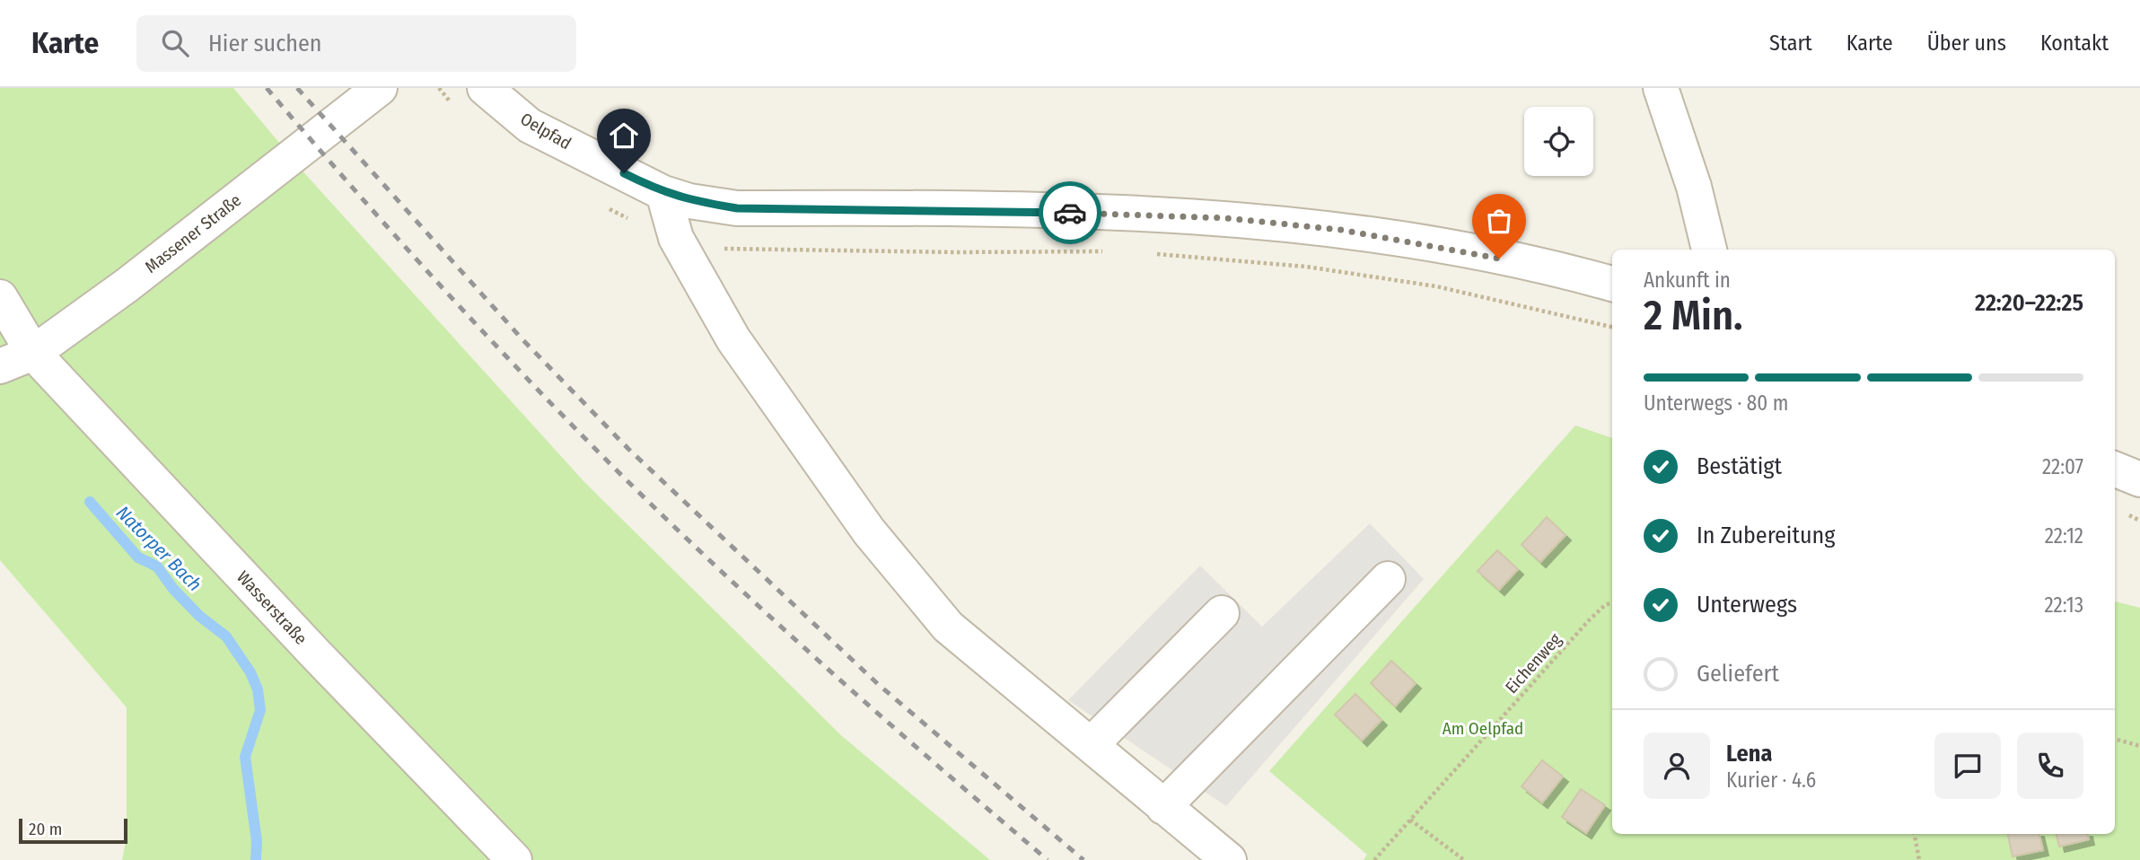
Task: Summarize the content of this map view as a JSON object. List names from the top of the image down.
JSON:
{
  "streets": {
    "street": ["Oelpfad", "Massener Straße", "Wasserstraße"],
    "path": ["Eichenweg"]
  },
  "crossings": [
    ["Massener Straße", "Wasserstraße"]
  ],
  "water": ["Natorper Bach"],
  "parks": ["Am Oelpfad"],
  "scale_bar": "20 m",
  "page": {
    "header": "Karte",
    "search": "Hier suchen",
    "nav": [
      "Start",
      "Karte",
      "Über uns",
      "Kontakt"
    ],
    "heading": ["2 Min.", "Ankunft in", "22:20–22:25"],
    "panel": ["Lena", "Kurier · 4.6"],
    "bar": "Unterwegs · 80 m",
    "list": [
      ["Bestätigt", "22:07"],
      ["In Zubereitung", "22:12"],
      ["Unterwegs", "22:13"],
      "Geliefert"
    ],
    "scale": "20 m"
  }
}
